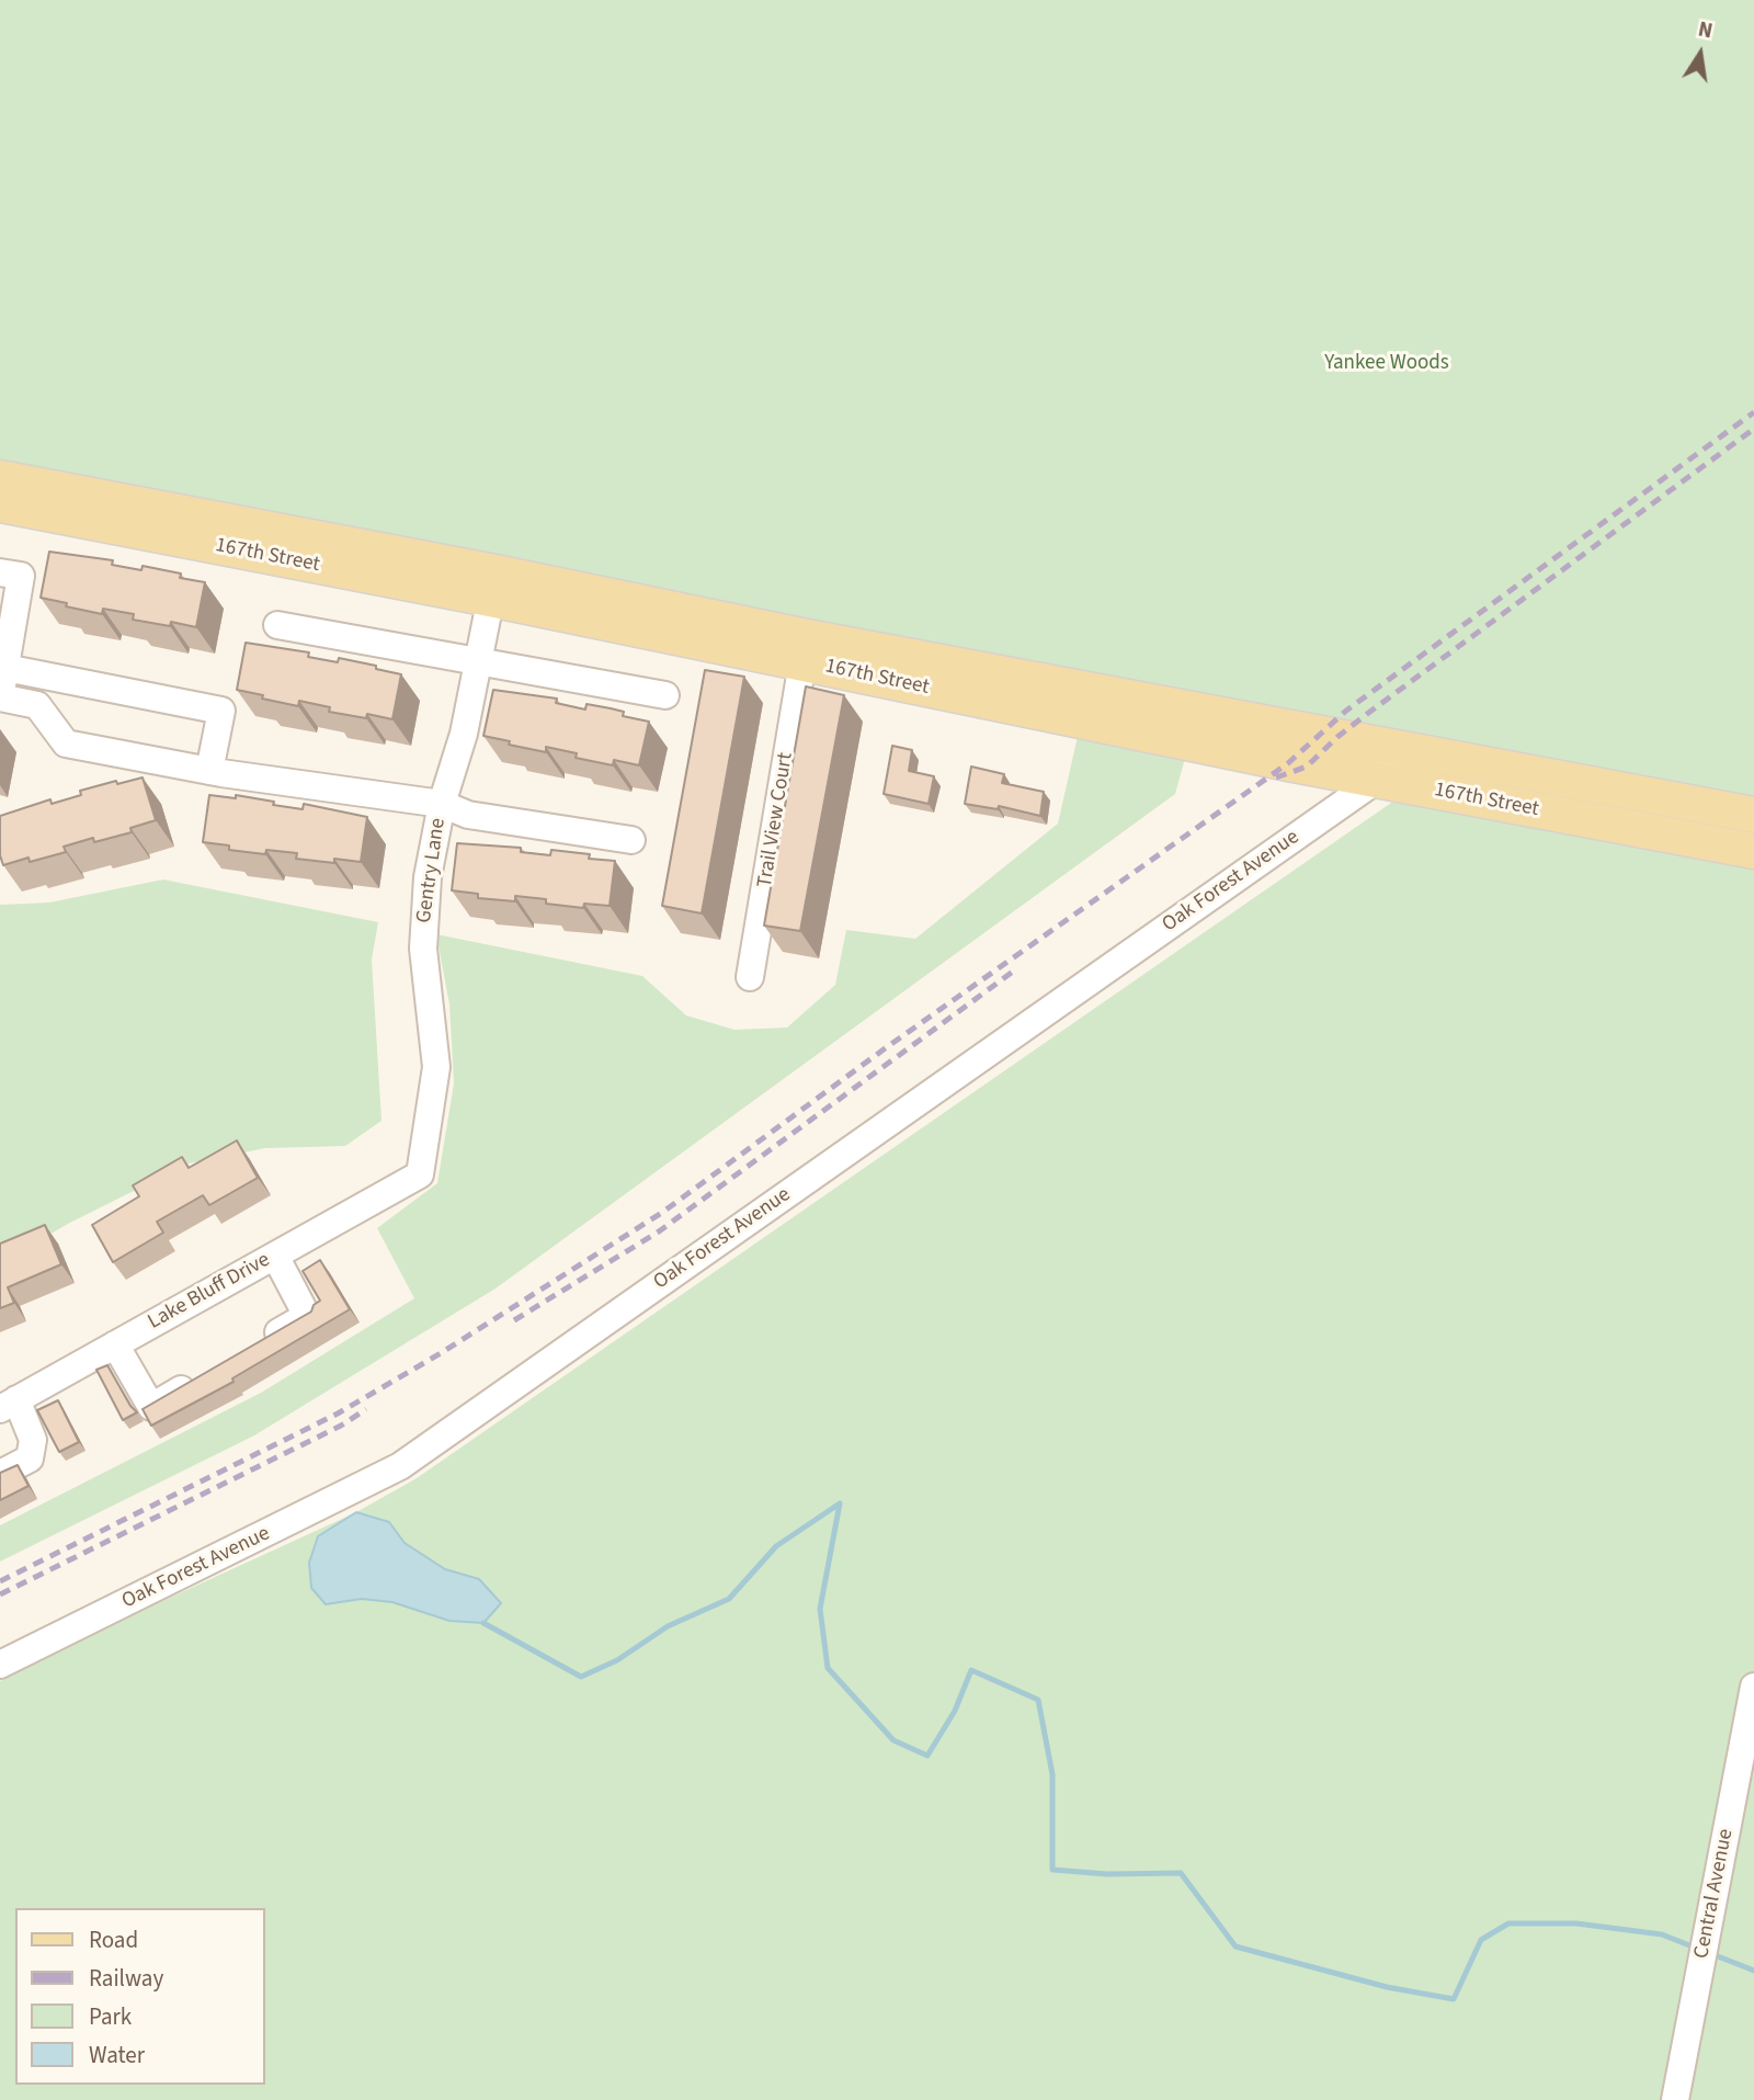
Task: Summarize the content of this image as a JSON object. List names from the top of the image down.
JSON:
{
  "streets": {
    "main road": ["167th Street"],
    "street": [
      "Trail View Court",
      "Gentry Lane",
      "Oak Forest Avenue",
      "Lake Bluff Drive",
      "Central Avenue"
    ]
  },
  "crossings": [
    ["167th Street", "Trail View Court"],
    ["167th Street", "Gentry Lane"],
    ["167th Street", "Oak Forest Avenue"],
    ["Gentry Lane", "Lake Bluff Drive"]
  ],
  "parks": ["Yankee Woods"],
  "legend": [
    "Road",
    "Railway",
    "Park",
    "Water"
  ],
  "north": "top"
}
